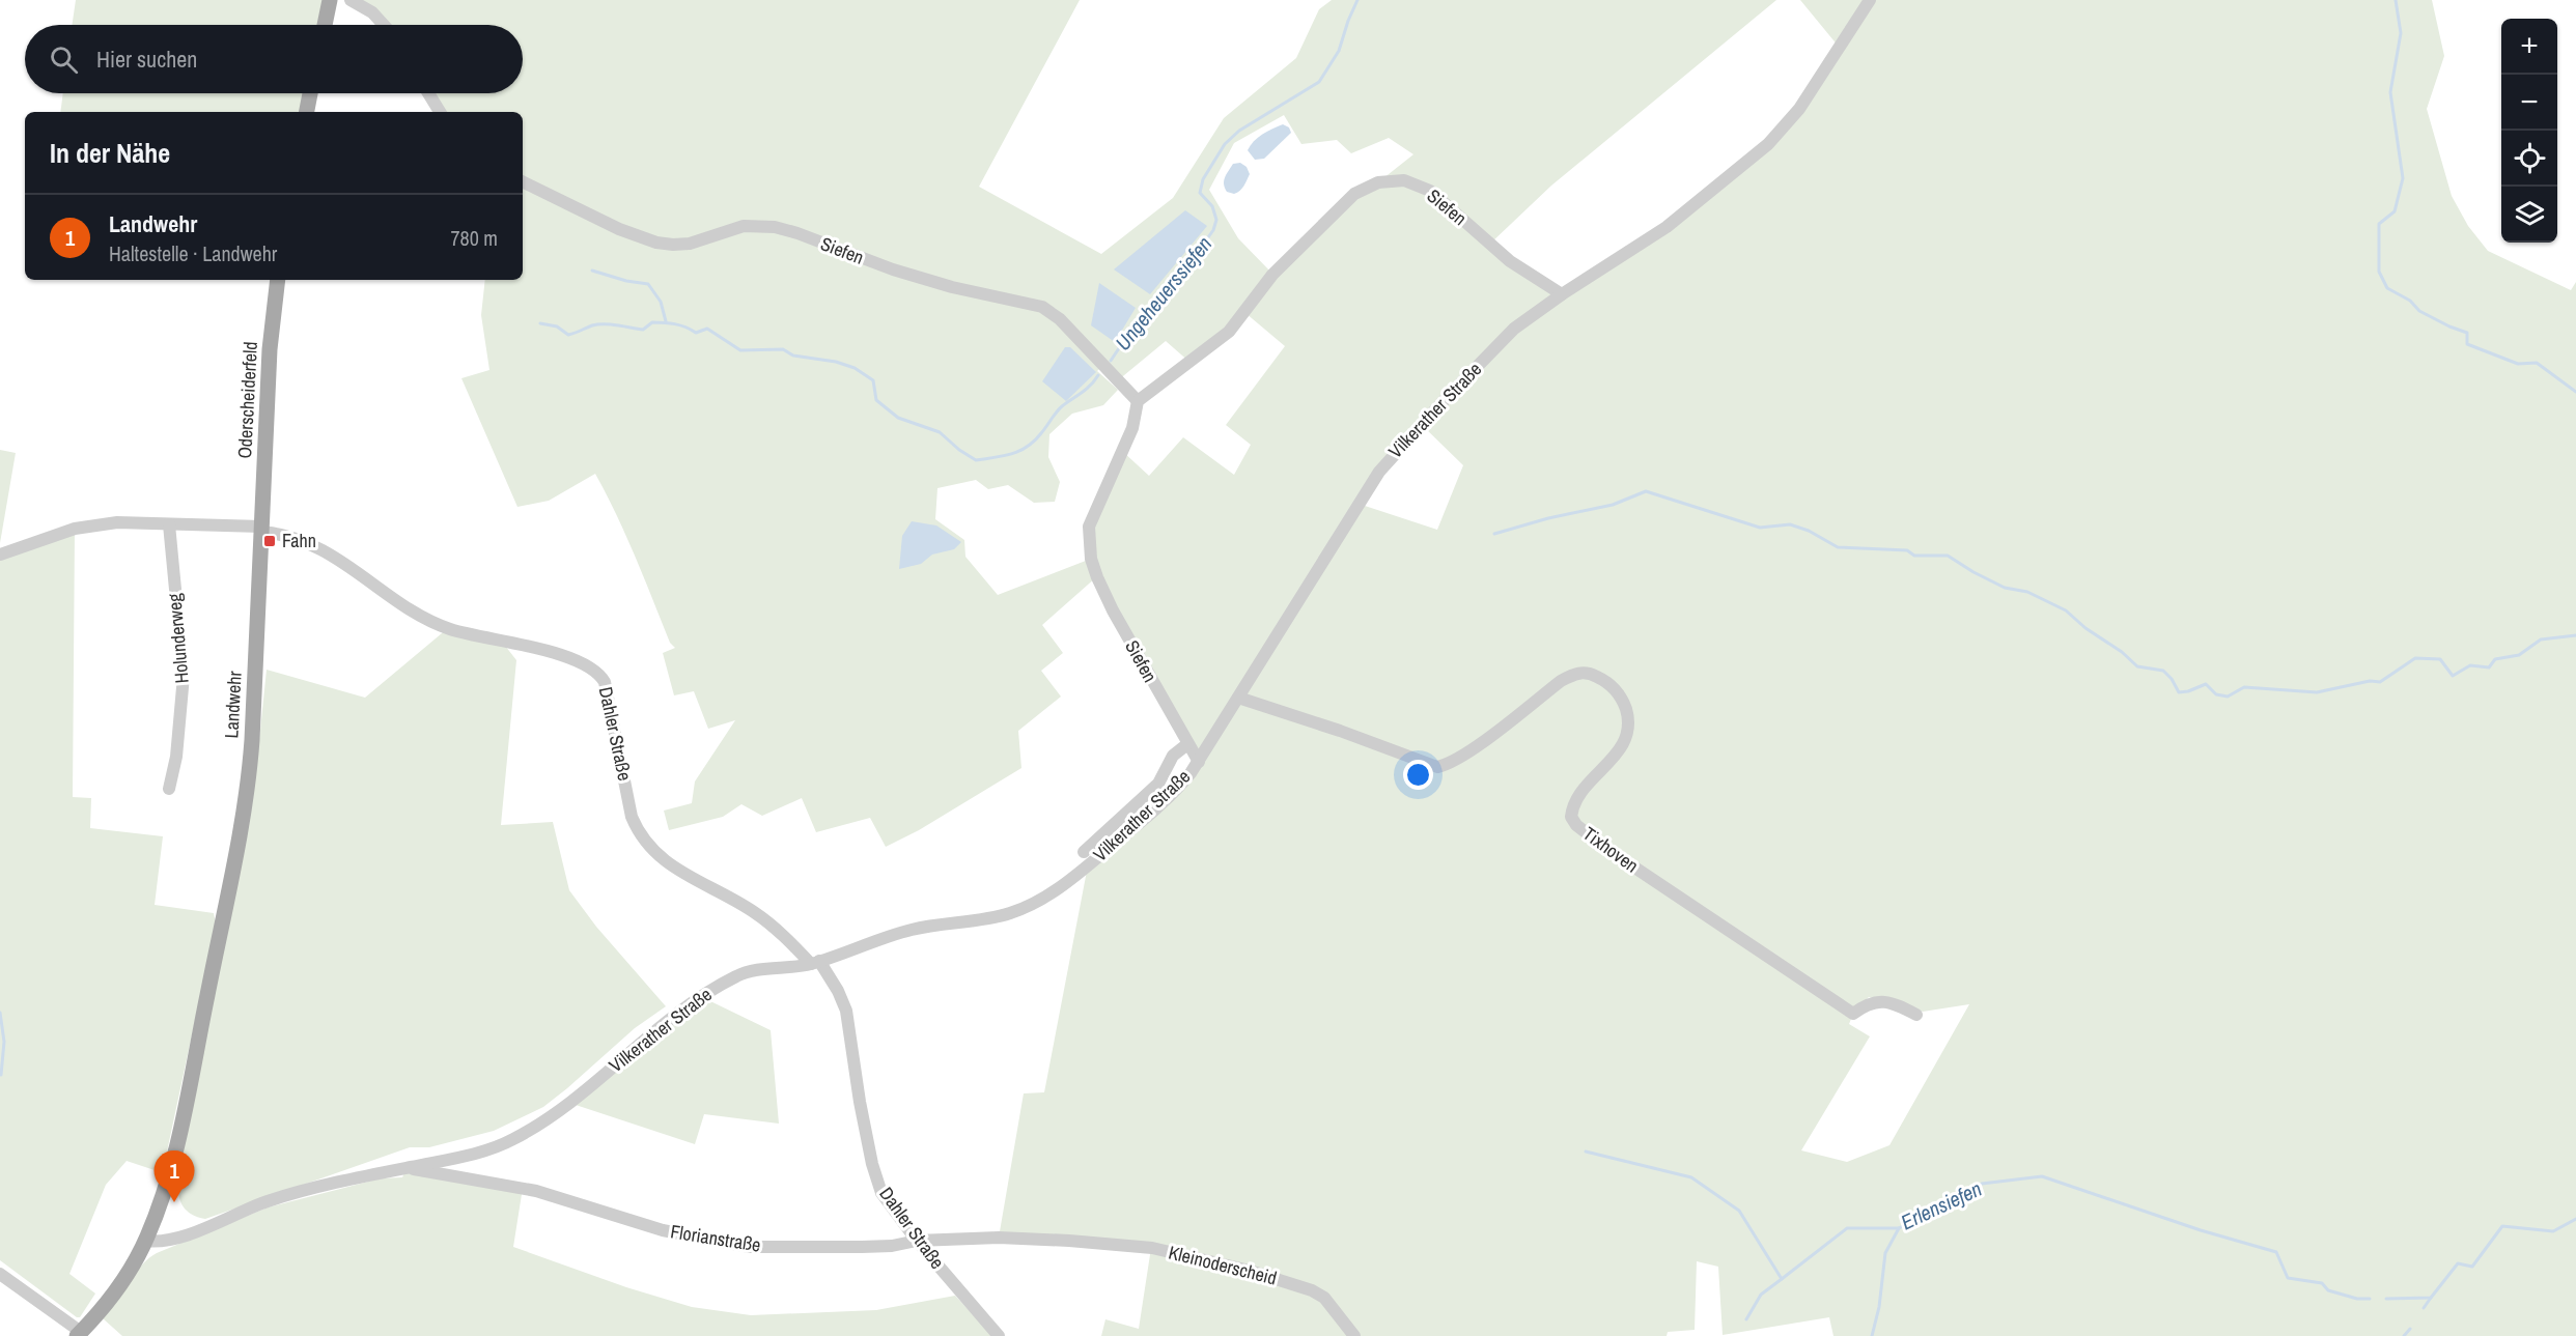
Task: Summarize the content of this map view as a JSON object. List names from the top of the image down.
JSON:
{
  "streets": {
    "main road": ["Oderscheiderfeld", "Landwehr"],
    "street": [
      "Siefen",
      "Vilkerather Straße",
      "Holunderweg",
      "Dahler Straße",
      "Tixhoven",
      "Florianstraße",
      "Kleinoderscheid"
    ]
  },
  "crossings": [
    ["Siefen", "Vilkerather Straße"],
    ["Oderscheiderfeld", "Landwehr"],
    ["Oderscheiderfeld", "Dahler Straße"],
    ["Vilkerather Straße", "Landwehr"],
    ["Vilkerather Straße", "Dahler Straße"],
    ["Vilkerather Straße", "Tixhoven"],
    ["Vilkerather Straße", "Florianstraße"],
    ["Landwehr", "Dahler Straße"],
    ["Dahler Straße", "Florianstraße"],
    ["Florianstraße", "Kleinoderscheid"]
  ],
  "water": ["Ungeheuerssiefen", "Erlensiefen"],
  "places": {
    "transit": ["Fahn"]
  },
  "page": {
    "map_buttons": ["+", "−"],
    "search": "Hier suchen",
    "heading": "In der Nähe",
    "list": [
      {
        "mark": "1",
        "name": "Landwehr",
        "note": "Haltestelle · Landwehr",
        "value": "780 m"
      }
    ],
    "pins": "1"
  }
}
